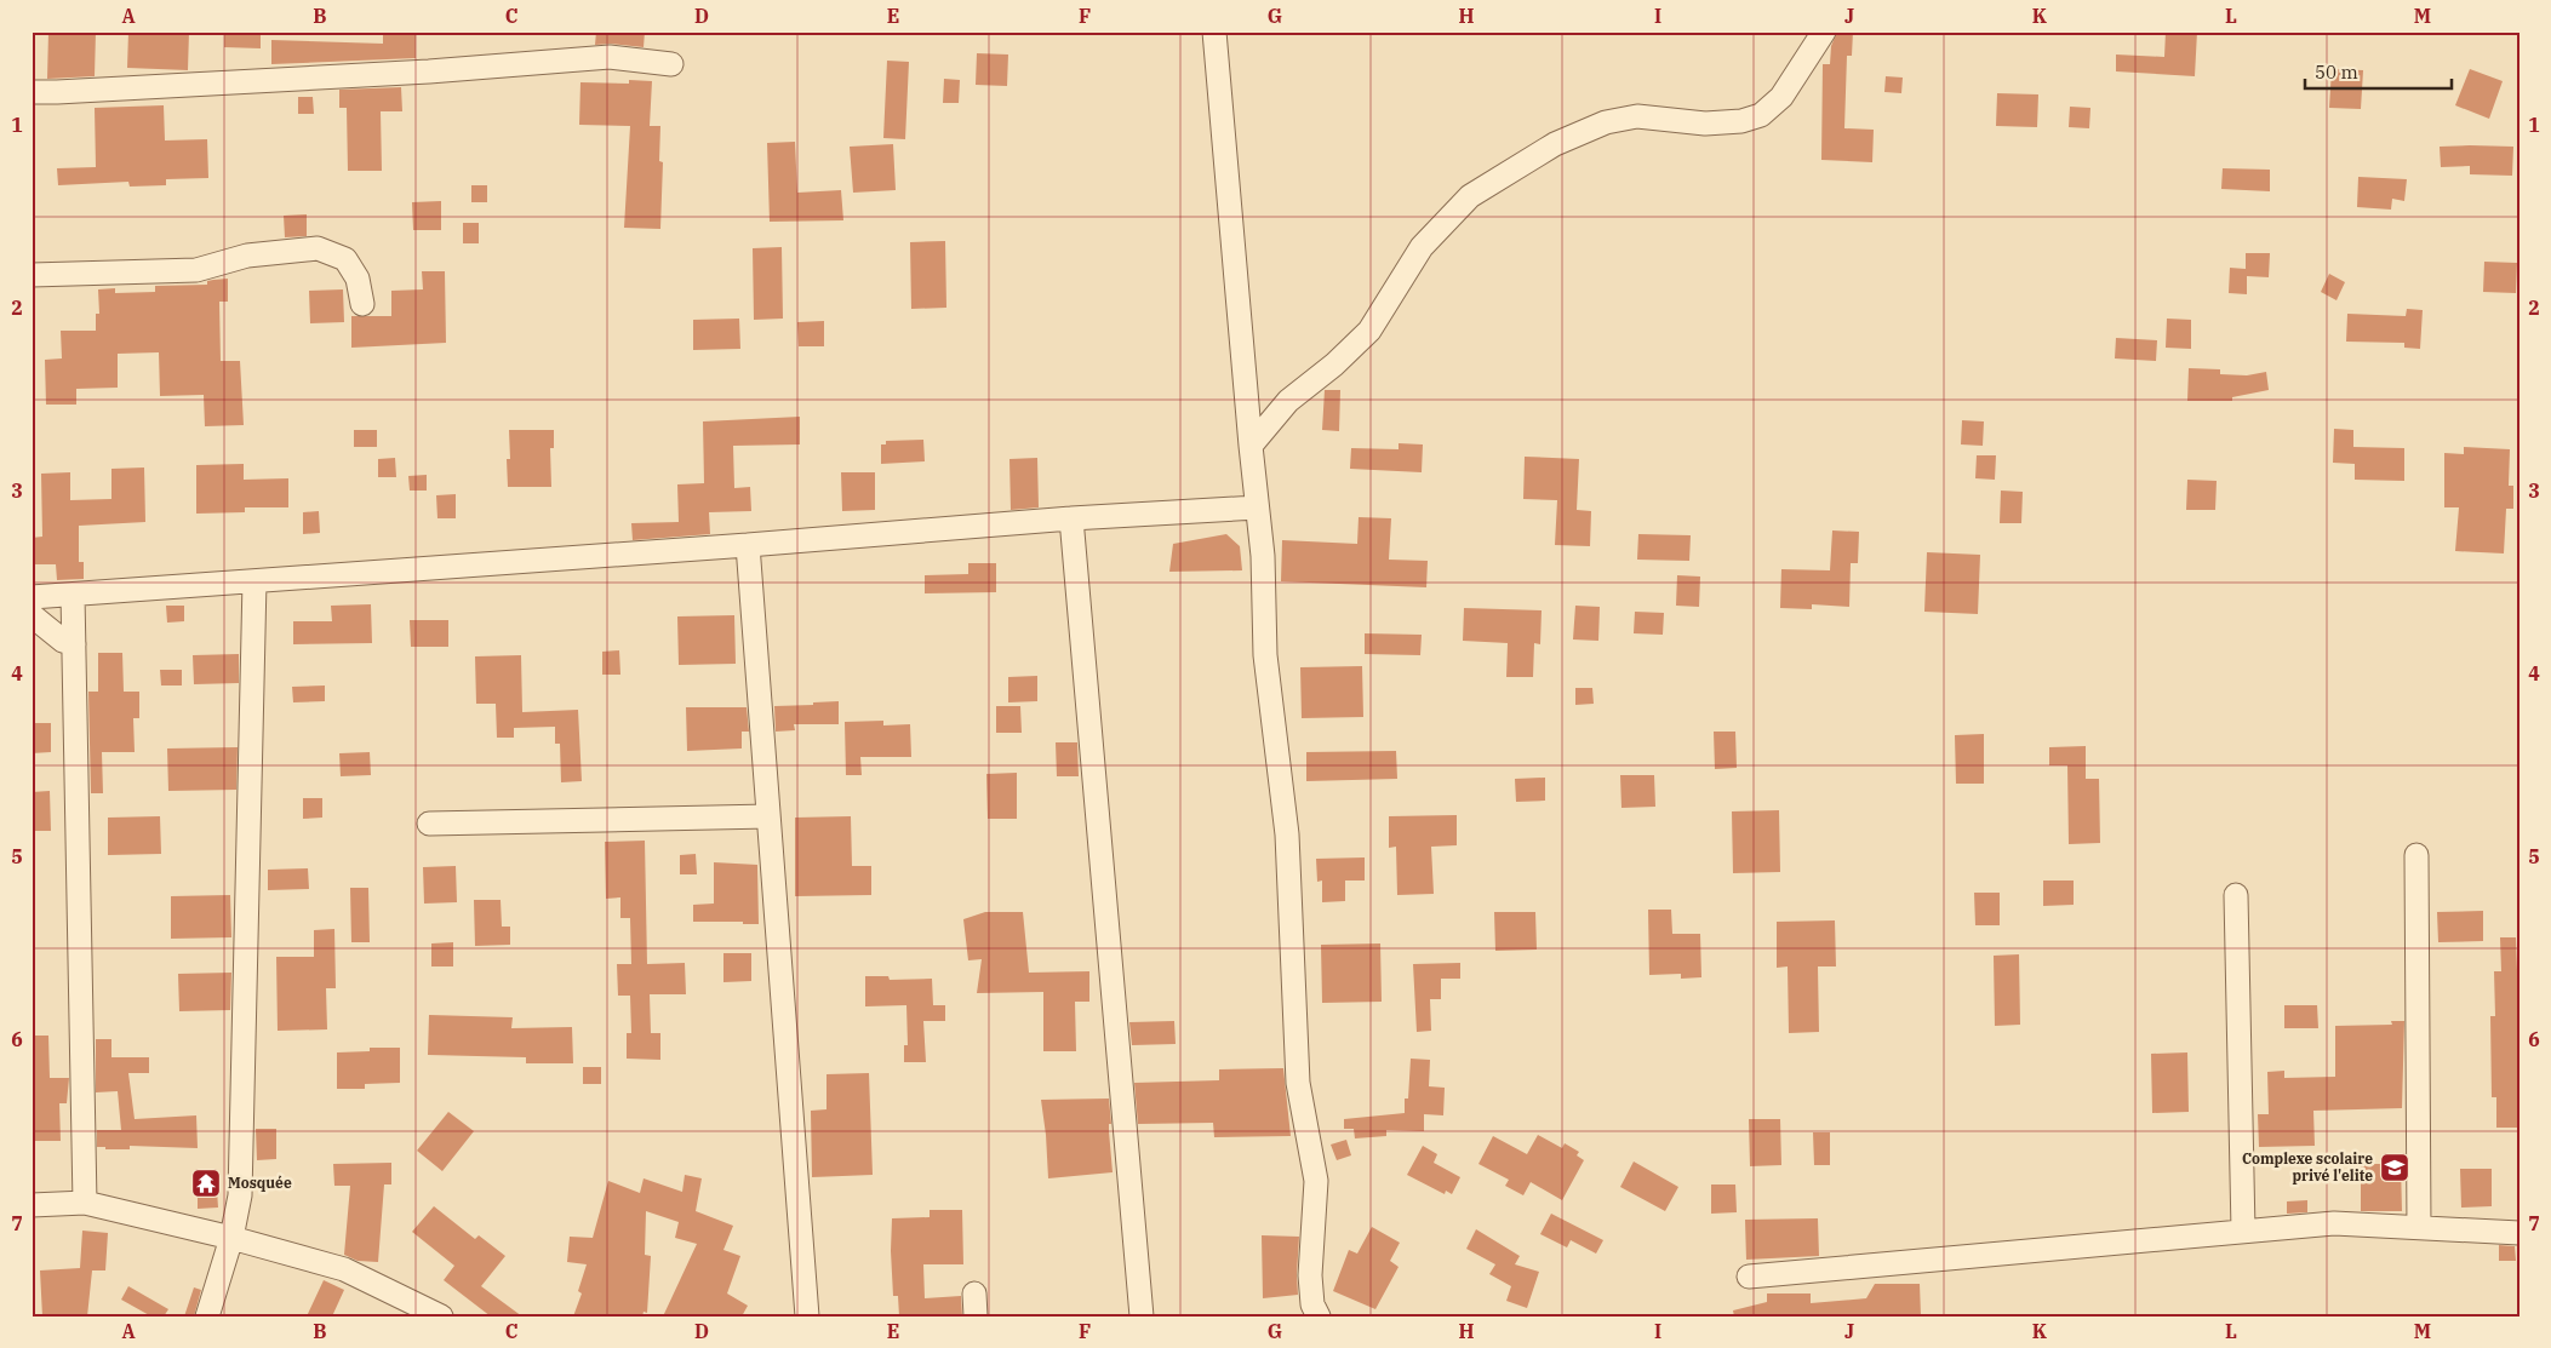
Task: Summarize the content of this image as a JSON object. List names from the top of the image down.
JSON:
{
  "places": {
    "school or university": ["Complexe scolaire privé l'elite"],
    "temple": ["Mosquée"]
  },
  "scale_bar": "50 m",
  "grid": {
    "columns": [
      "A",
      "B",
      "C",
      "D",
      "E",
      "F",
      "G",
      "H",
      "I",
      "J",
      "K",
      "L",
      "M"
    ],
    "rows": [
      "1",
      "2",
      "3",
      "4",
      "5",
      "6",
      "7"
    ]
  }
}
